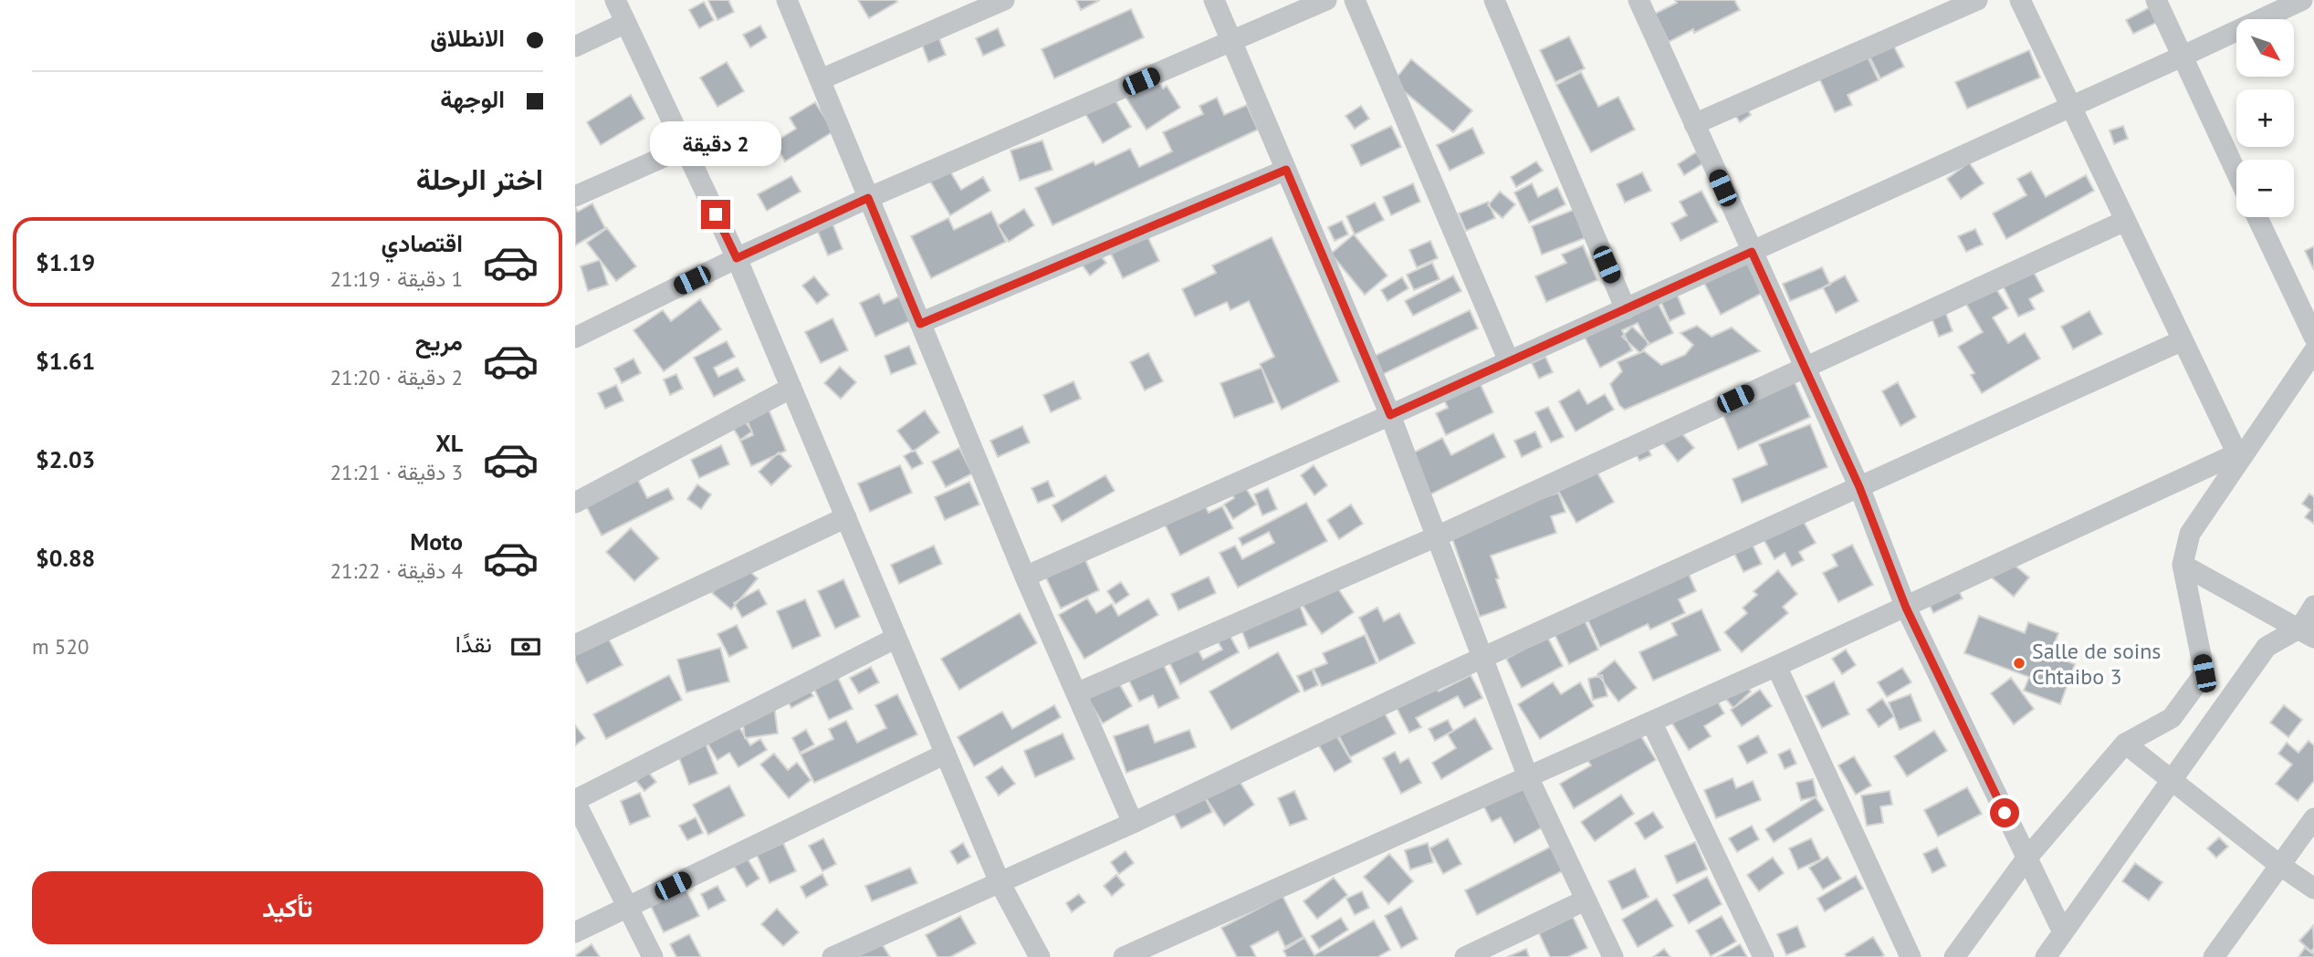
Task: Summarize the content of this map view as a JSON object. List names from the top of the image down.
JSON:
{
  "places": ["Salle de soins Chtaibo 3"],
  "north": "bottom right",
  "page": {
    "banner": ["الانطلاق", "الوجهة"],
    "map_buttons": ["+", "−"],
    "bubble": "2 دقيقة",
    "heading": "اختر الرحلة",
    "list": [
      {
        "name": "اقتصادي",
        "note": "1 دقيقة · 21:19",
        "value": "$1.19"
      },
      {
        "name": "مريح",
        "note": "2 دقيقة · 21:20",
        "value": "$1.61"
      },
      {
        "name": "XL",
        "note": "3 دقيقة · 21:21",
        "value": "$2.03"
      },
      {
        "name": "Moto",
        "note": "4 دقيقة · 21:22",
        "value": "$0.88"
      }
    ],
    "pay": ["نقدًا", "520 m"],
    "buttons": "تأكيد"
  }
}
